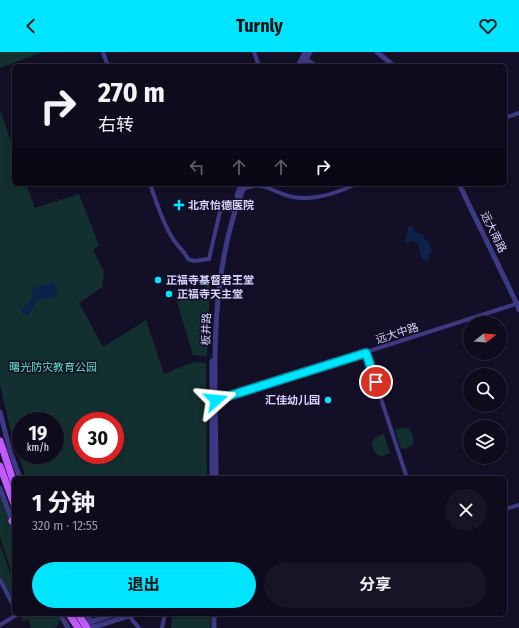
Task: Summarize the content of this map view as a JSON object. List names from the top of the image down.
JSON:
{
  "streets": {
    "street": ["远大南路", "板井路", "远大中路"]
  },
  "crossings": [
    ["远大南路", "远大中路"],
    ["板井路", "远大中路"]
  ],
  "parks": ["曙光防灾教育公园"],
  "places": {
    "health": ["北京怡德医院"],
    "other": ["正福寺基督君王堂", "正福寺天主堂", "汇佳幼儿园"]
  },
  "north": "right",
  "page": {
    "header": "Turnly",
    "turn": ["270 m", "右转"],
    "speed": "19 km/h",
    "limit": "30",
    "heading": ["1 分钟", "320 m · 12:55"],
    "buttons": ["退出", "分享"]
  }
}
